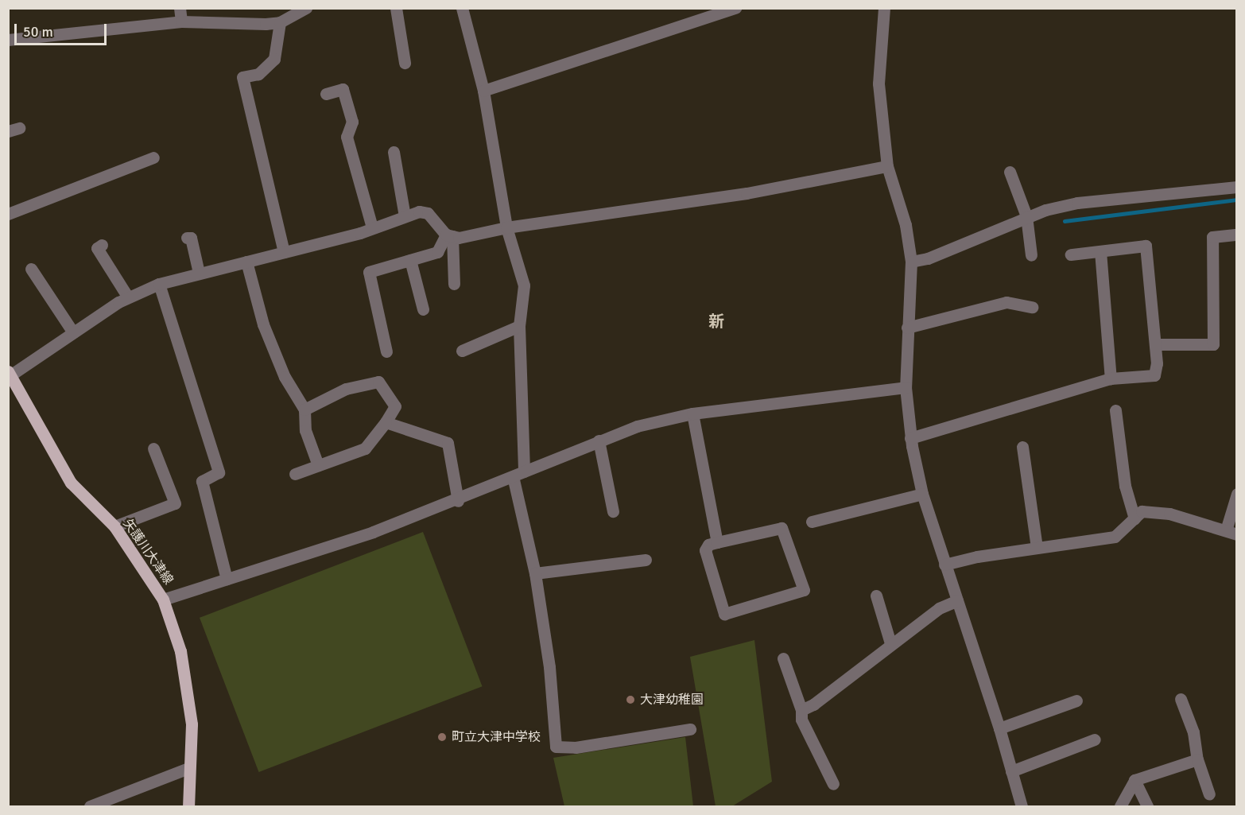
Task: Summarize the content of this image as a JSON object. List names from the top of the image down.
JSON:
{
  "streets": {
    "main road": ["矢護川大津線"]
  },
  "districts": ["新"],
  "places": ["大津幼稚園", "町立大津中学校"],
  "scale_bar": "50 m"
}
